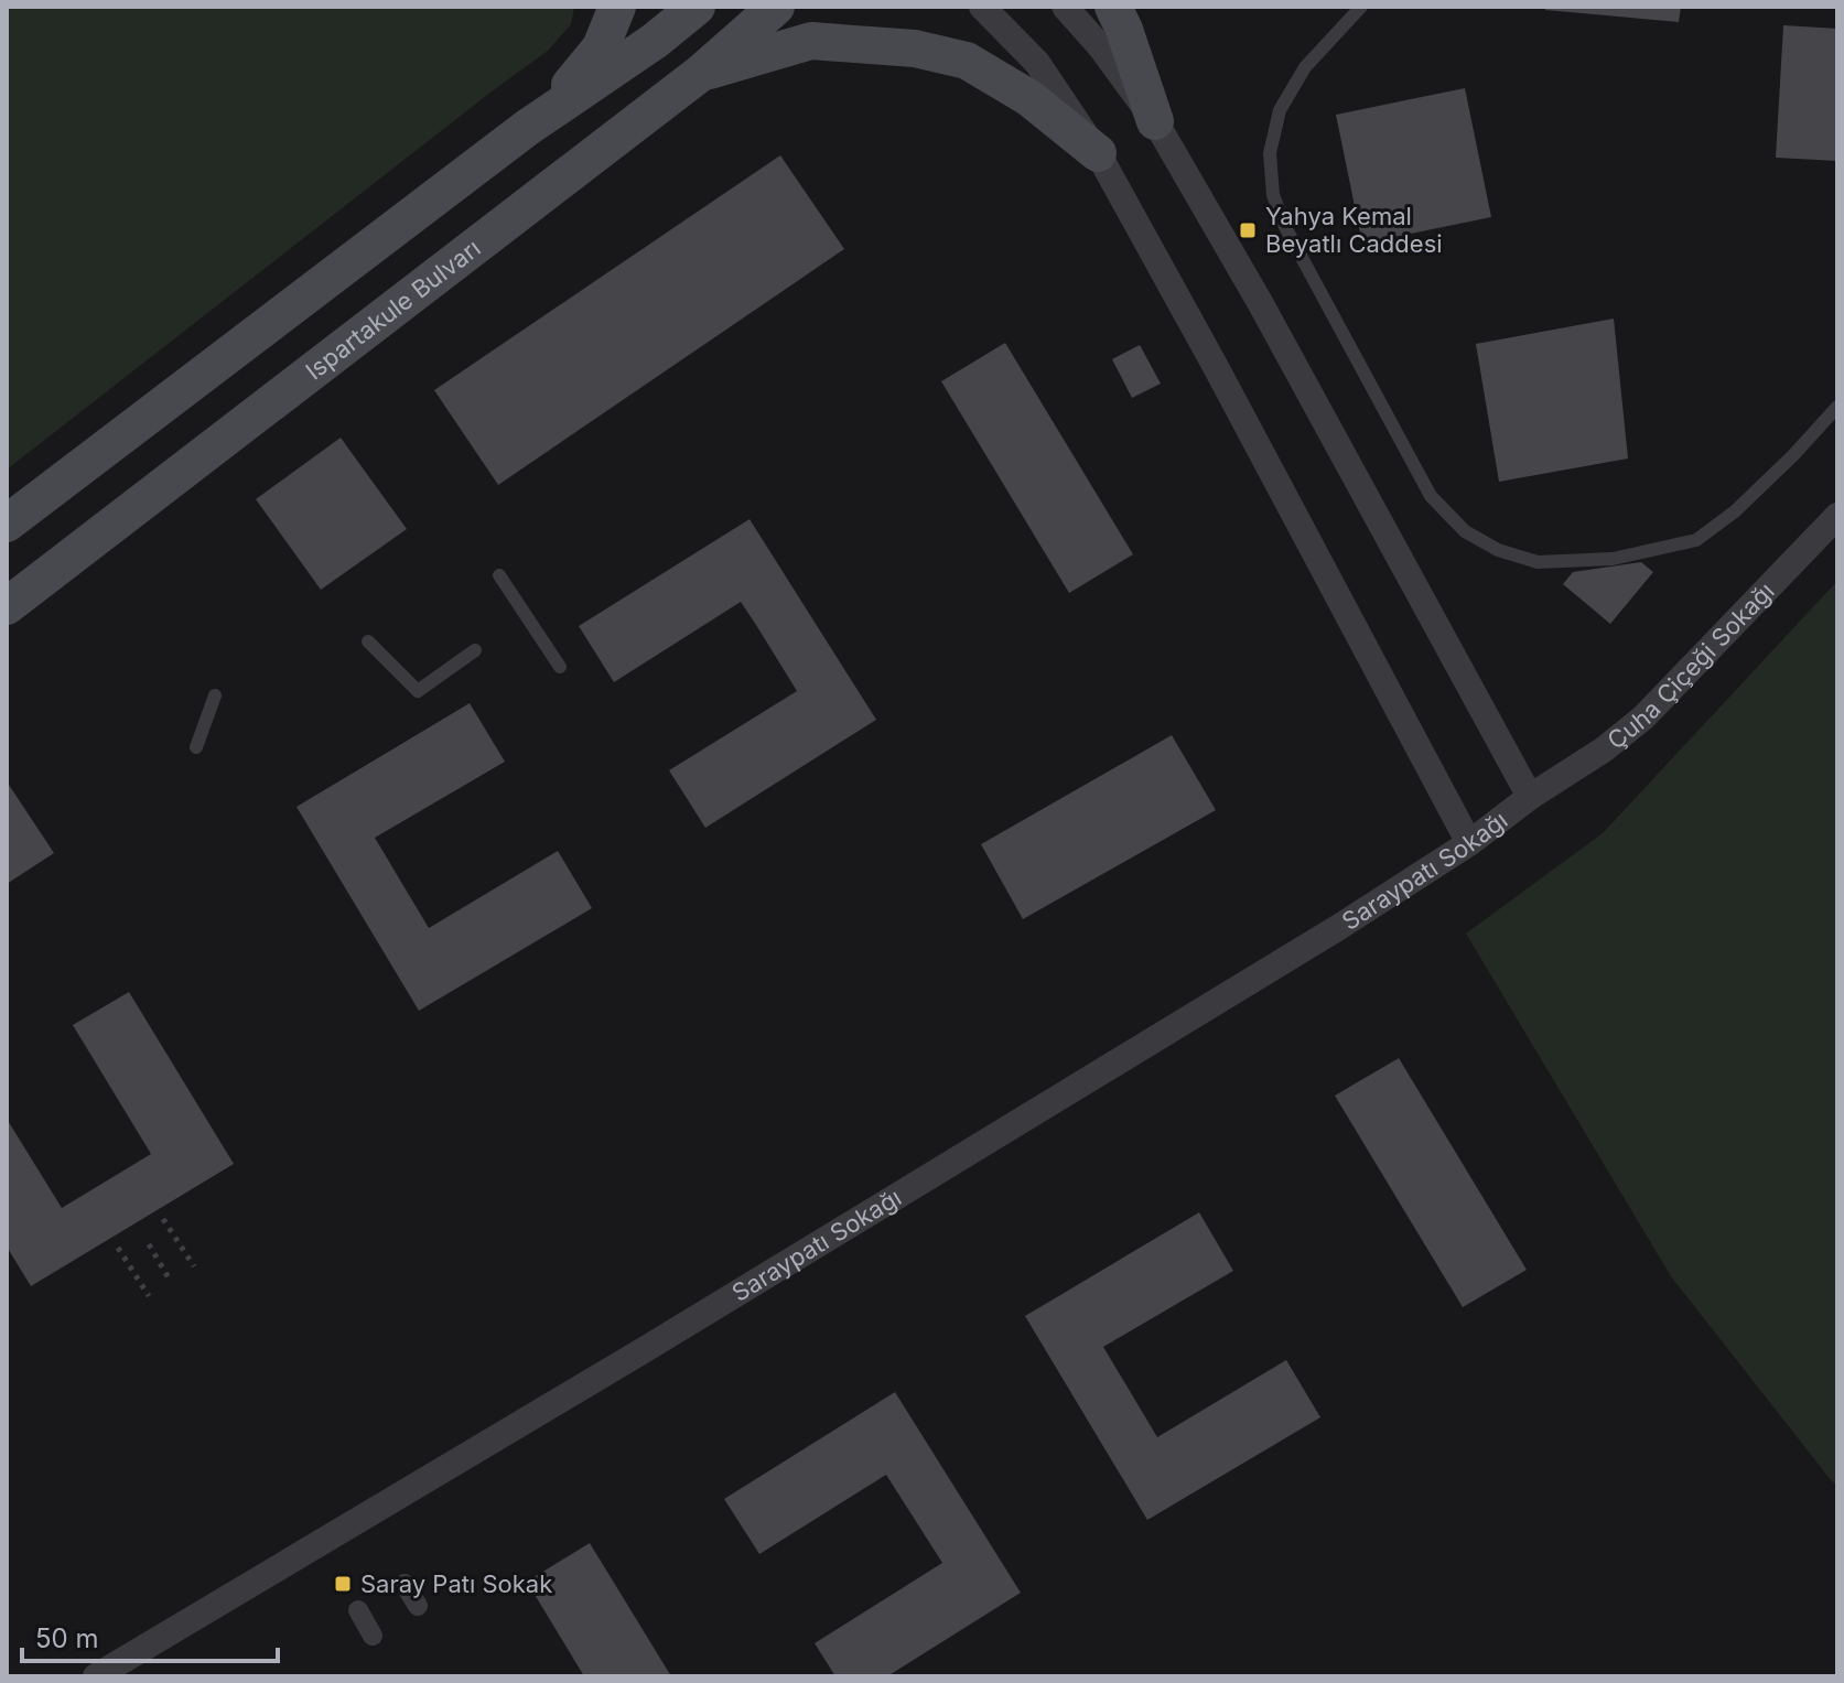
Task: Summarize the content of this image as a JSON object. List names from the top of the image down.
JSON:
{
  "streets": {
    "main road": ["Ispartakule Bulvarı"],
    "street": ["Çuha Çiçeği Sokağı", "Saraypatı Sokağı"]
  },
  "crossings": [
    ["Çuha Çiçeği Sokağı", "Saraypatı Sokağı"]
  ],
  "places": {
    "transit": ["Yahya Kemal Beyatlı Caddesi", "Saray Patı Sokak"]
  },
  "scale_bar": "50 m"
}
